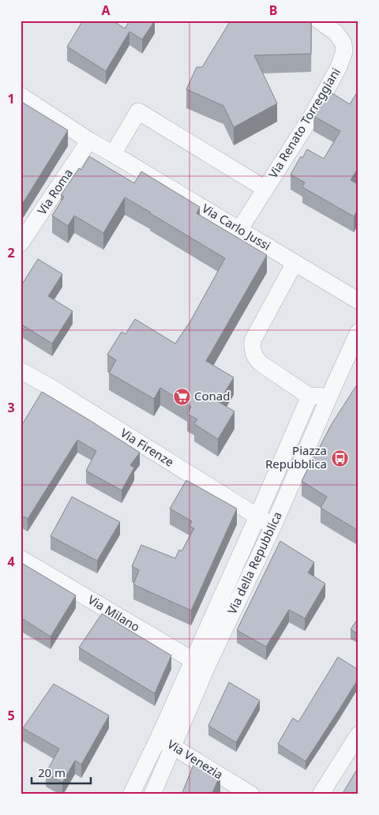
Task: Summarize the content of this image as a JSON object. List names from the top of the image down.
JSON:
{
  "streets": {
    "street": [
      "Via Renato Torreggiani",
      "Via Roma",
      "Via Carlo Jussi",
      "Via Firenze",
      "Via della Repubblica",
      "Via Milano",
      "Via Venezia"
    ]
  },
  "crossings": [
    ["Via Renato Torreggiani", "Via Carlo Jussi"],
    ["Via Roma", "Via Carlo Jussi"],
    ["Via Firenze", "Via della Repubblica"],
    ["Via della Repubblica", "Via Milano"],
    ["Via della Repubblica", "Via Venezia"]
  ],
  "places": {
    "supermarket": ["Conad"],
    "bus stop": ["Piazza Repubblica"]
  },
  "scale_bar": "20 m",
  "grid": {
    "columns": ["A", "B"],
    "rows": [
      "1",
      "2",
      "3",
      "4",
      "5"
    ]
  }
}
